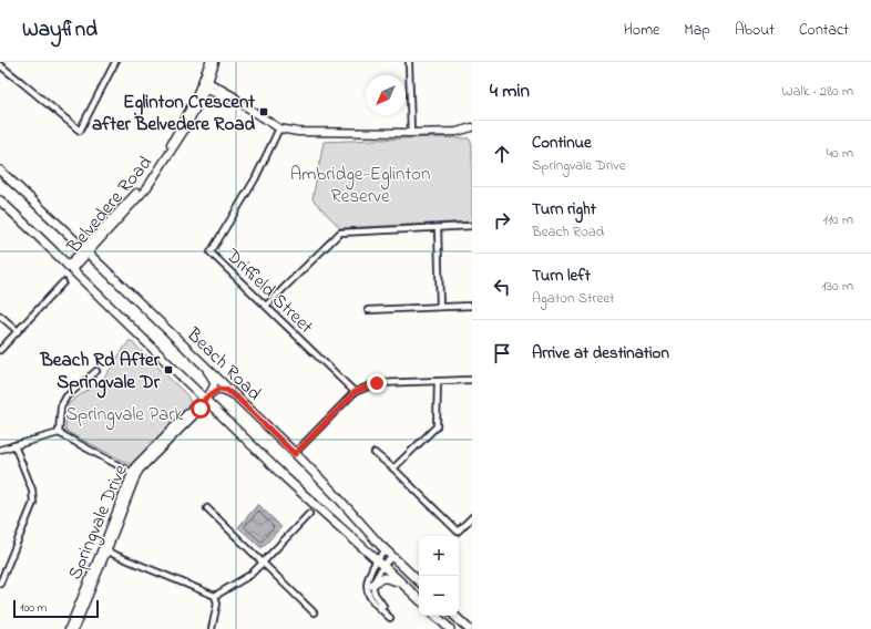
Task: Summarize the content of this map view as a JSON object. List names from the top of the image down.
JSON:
{
  "streets": {
    "main road": ["Beach Road"],
    "street": ["Belvedere Road", "Driffield Street", "Springvale Drive"]
  },
  "crossings": [
    ["Belvedere Road", "Beach Road"],
    ["Beach Road", "Springvale Drive"]
  ],
  "parks": ["Ambridge-Eglinton Reserve", "Springvale Park"],
  "places": {
    "transit": ["Eglinton Crescent after Belvedere Road", "Beach Rd After Springvale Dr"]
  },
  "scale_bar": "100 m",
  "north": "bottom left",
  "page": {
    "header": "Wayfind",
    "nav": [
      "Home",
      "Map",
      "About",
      "Contact"
    ],
    "heading": ["4 min", "Walk · 280 m"],
    "list": [
      ["Continue", "Springvale Drive", "40 m"],
      ["Turn right", "Beach Road", "110 m"],
      ["Turn left", "Agaton Street", "130 m"],
      "Arrive at destination"
    ],
    "map_buttons": ["+", "−"],
    "scale": "100 m"
  }
}
